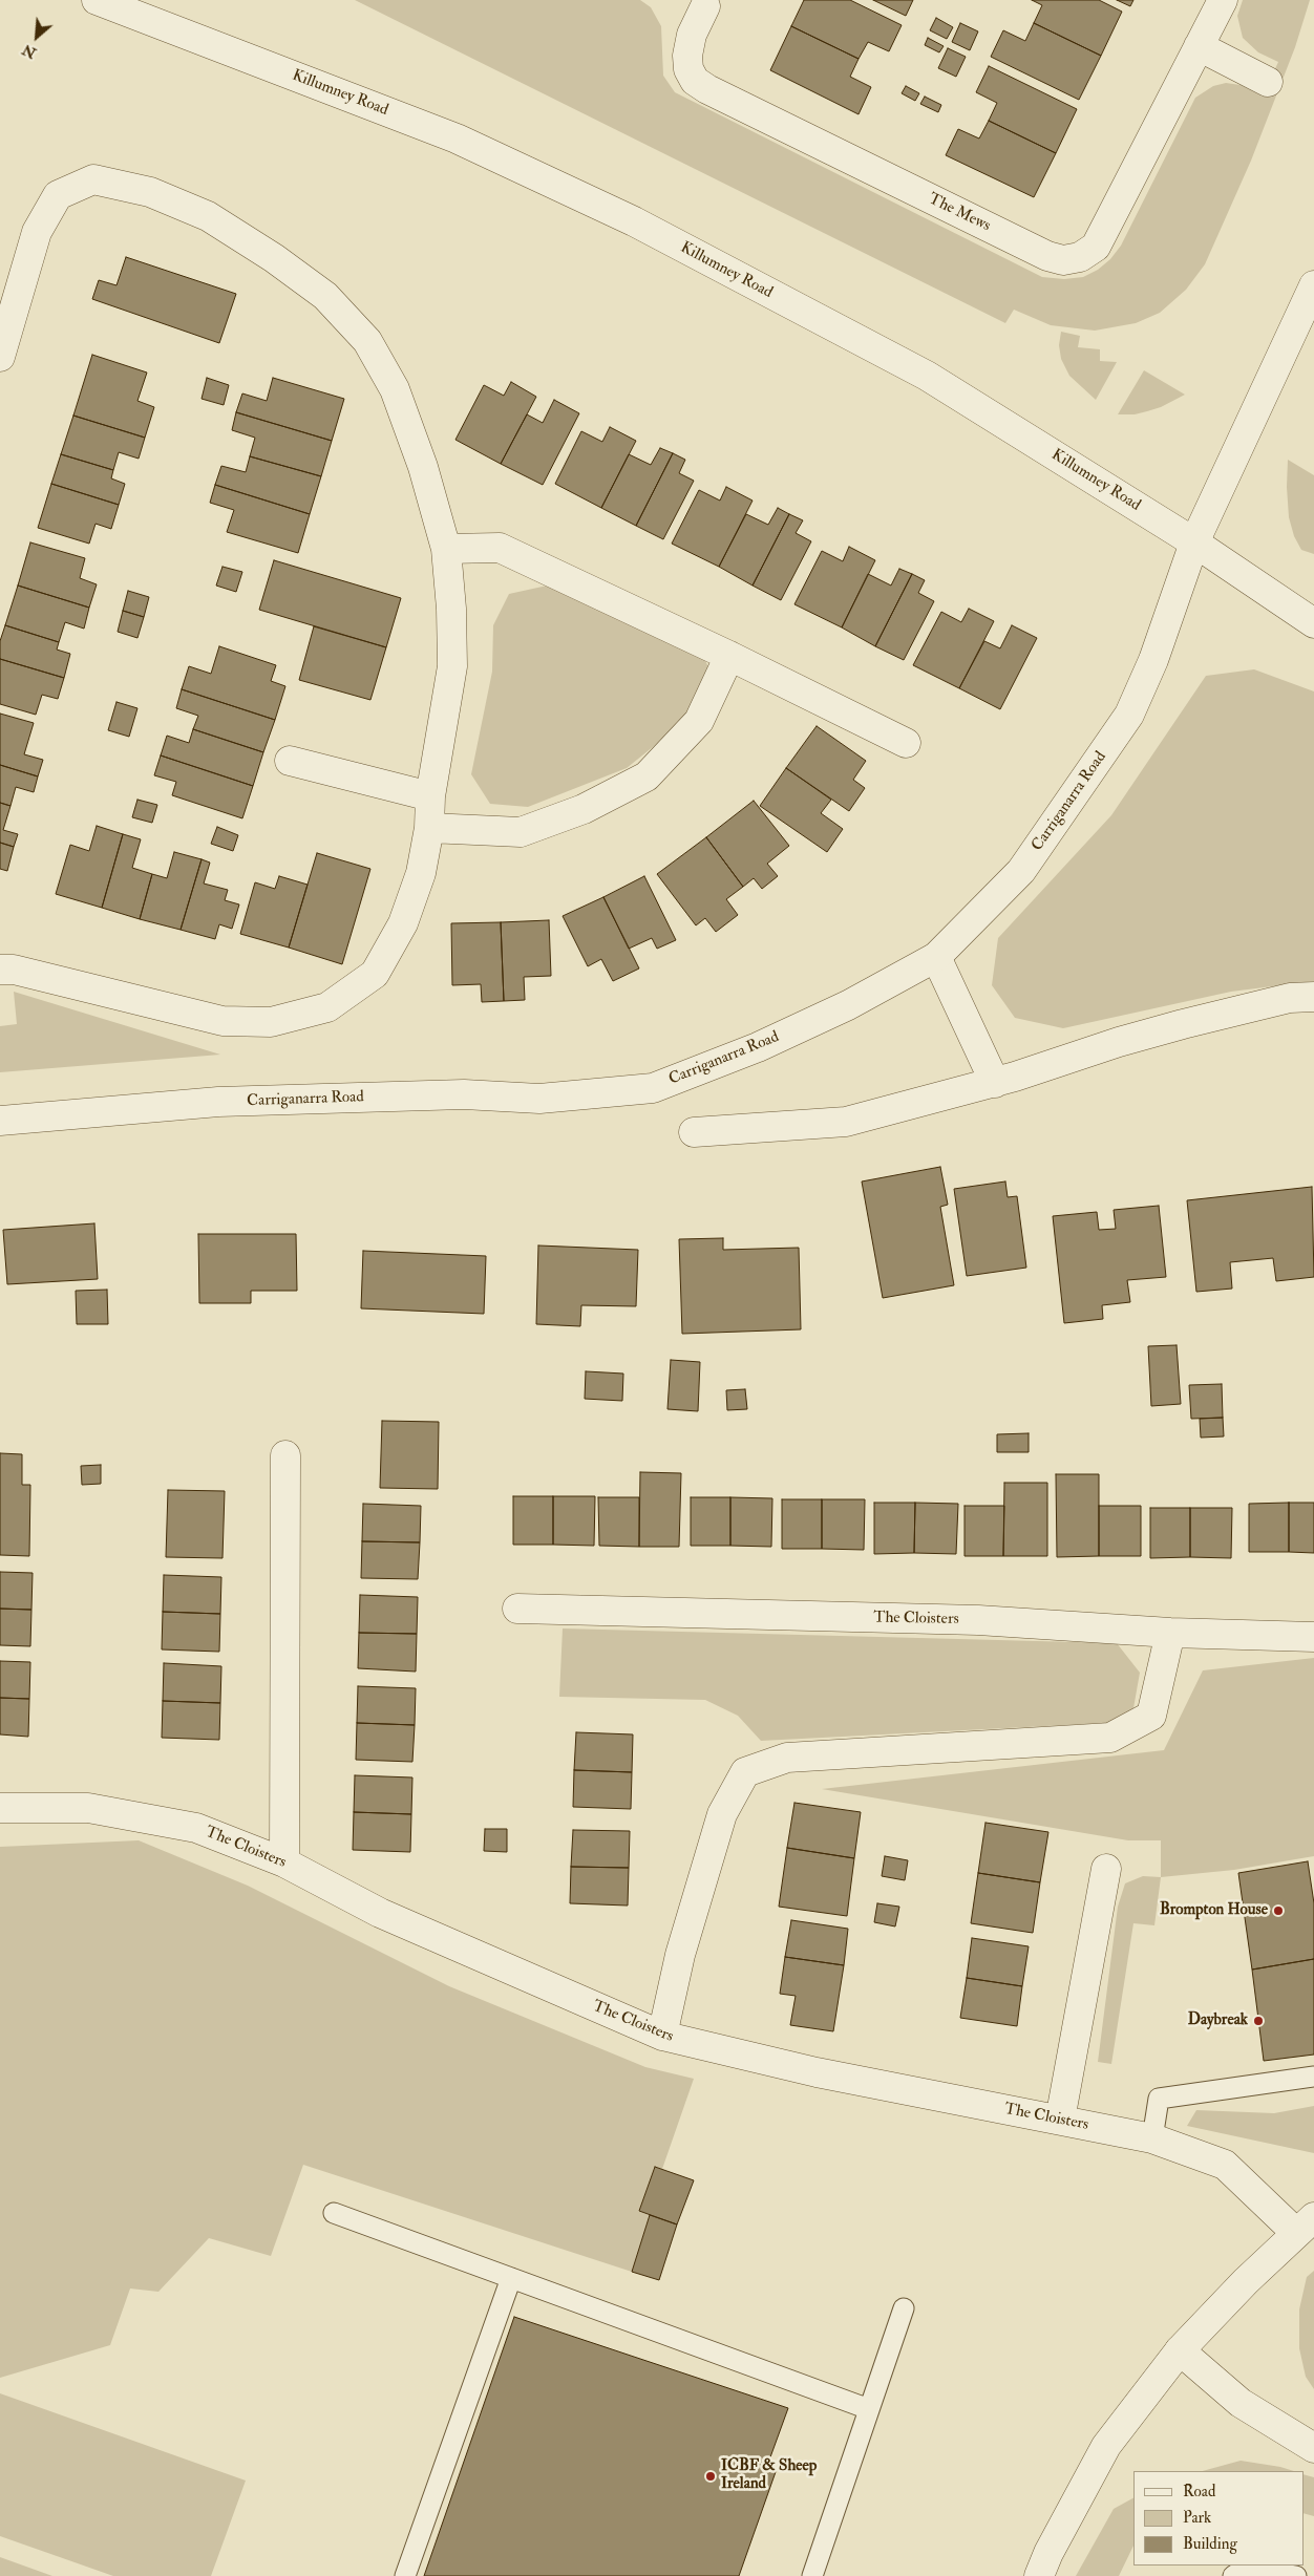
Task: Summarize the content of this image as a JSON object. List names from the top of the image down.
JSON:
{
  "streets": {
    "street": [
      "Killumney Road",
      "The Mews",
      "Carriganarra Road",
      "The Cloisters"
    ]
  },
  "crossings": [
    ["Killumney Road", "Carriganarra Road"]
  ],
  "places": ["Brompton House", "Daybreak", "ICBF & Sheep Ireland"],
  "legend": ["Road", "Park", "Building"],
  "north": "bottom left"
}
